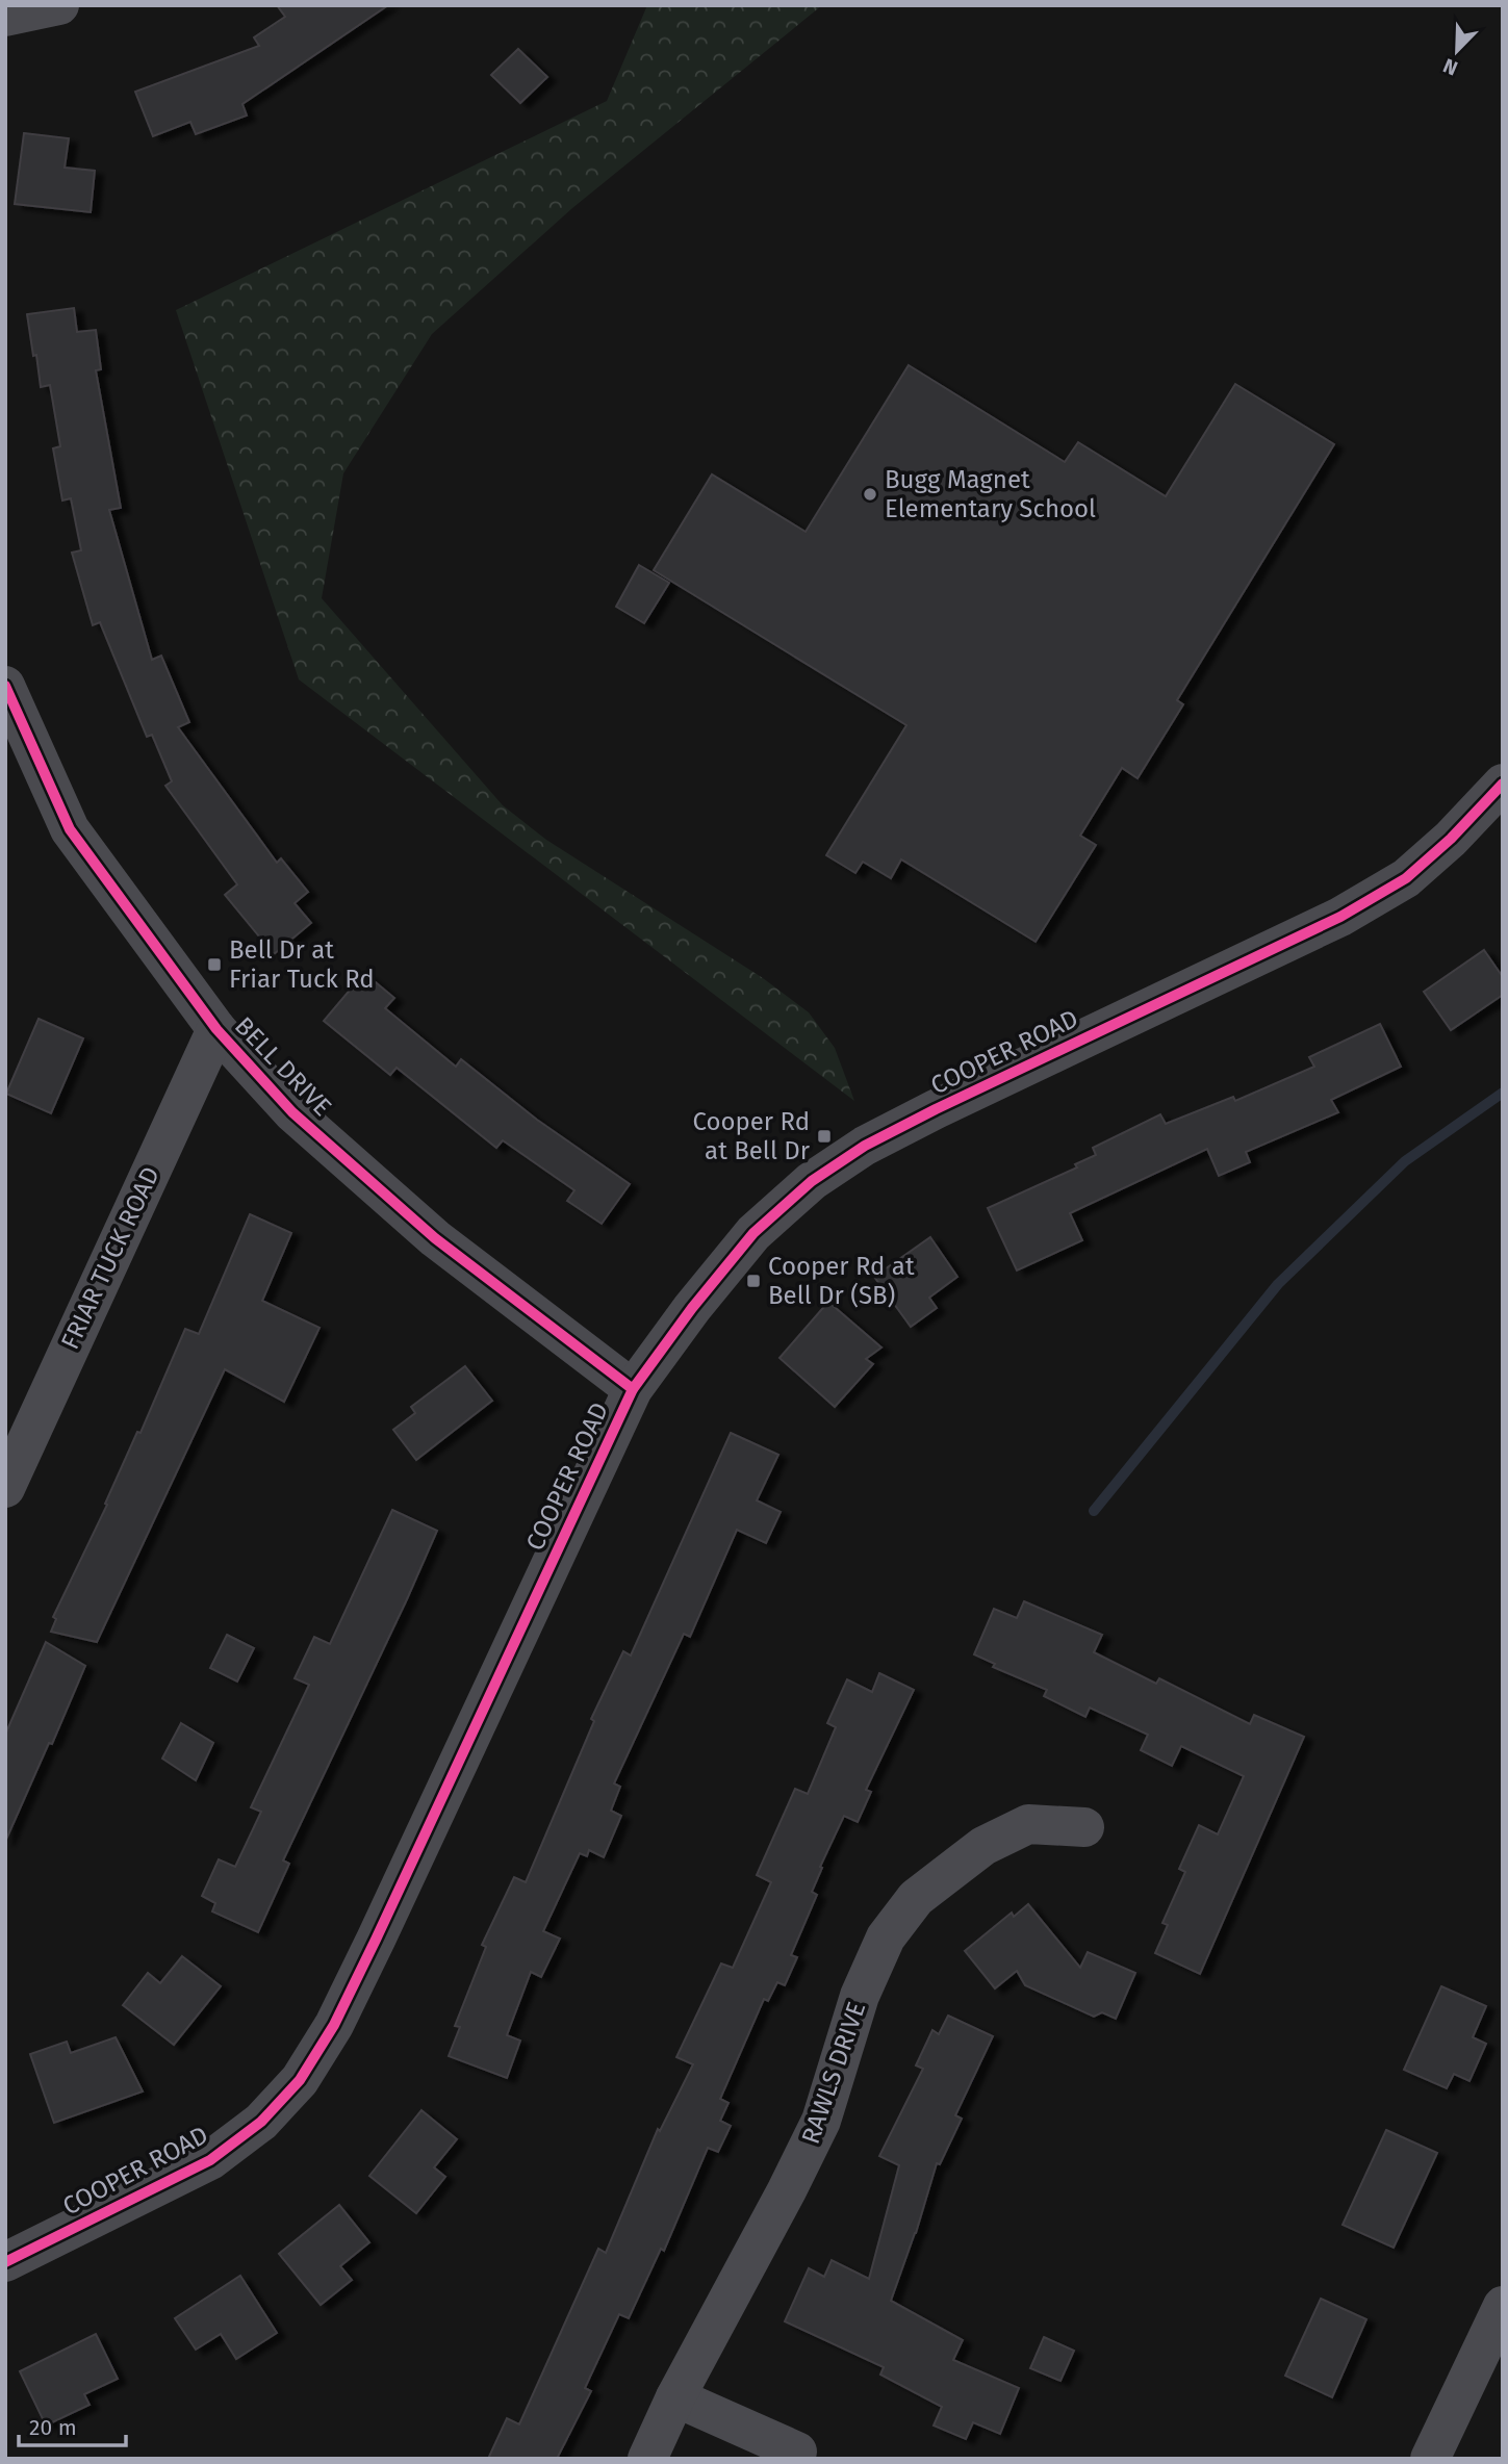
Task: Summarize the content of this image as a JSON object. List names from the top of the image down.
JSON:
{
  "streets": {
    "street": [
      "COOPER ROAD",
      "BELL DRIVE",
      "FRIAR TUCK ROAD",
      "RAWLS DRIVE"
    ]
  },
  "crossings": [
    ["COOPER ROAD", "BELL DRIVE"],
    ["BELL DRIVE", "FRIAR TUCK ROAD"]
  ],
  "places": {
    "other": ["Bugg Magnet Elementary School"],
    "transit": ["Bell Dr at Friar Tuck Rd", "Cooper Rd at Bell Dr", "Cooper Rd at Bell Dr (SB)"]
  },
  "scale_bar": "20 m",
  "north": "bottom left"
}
